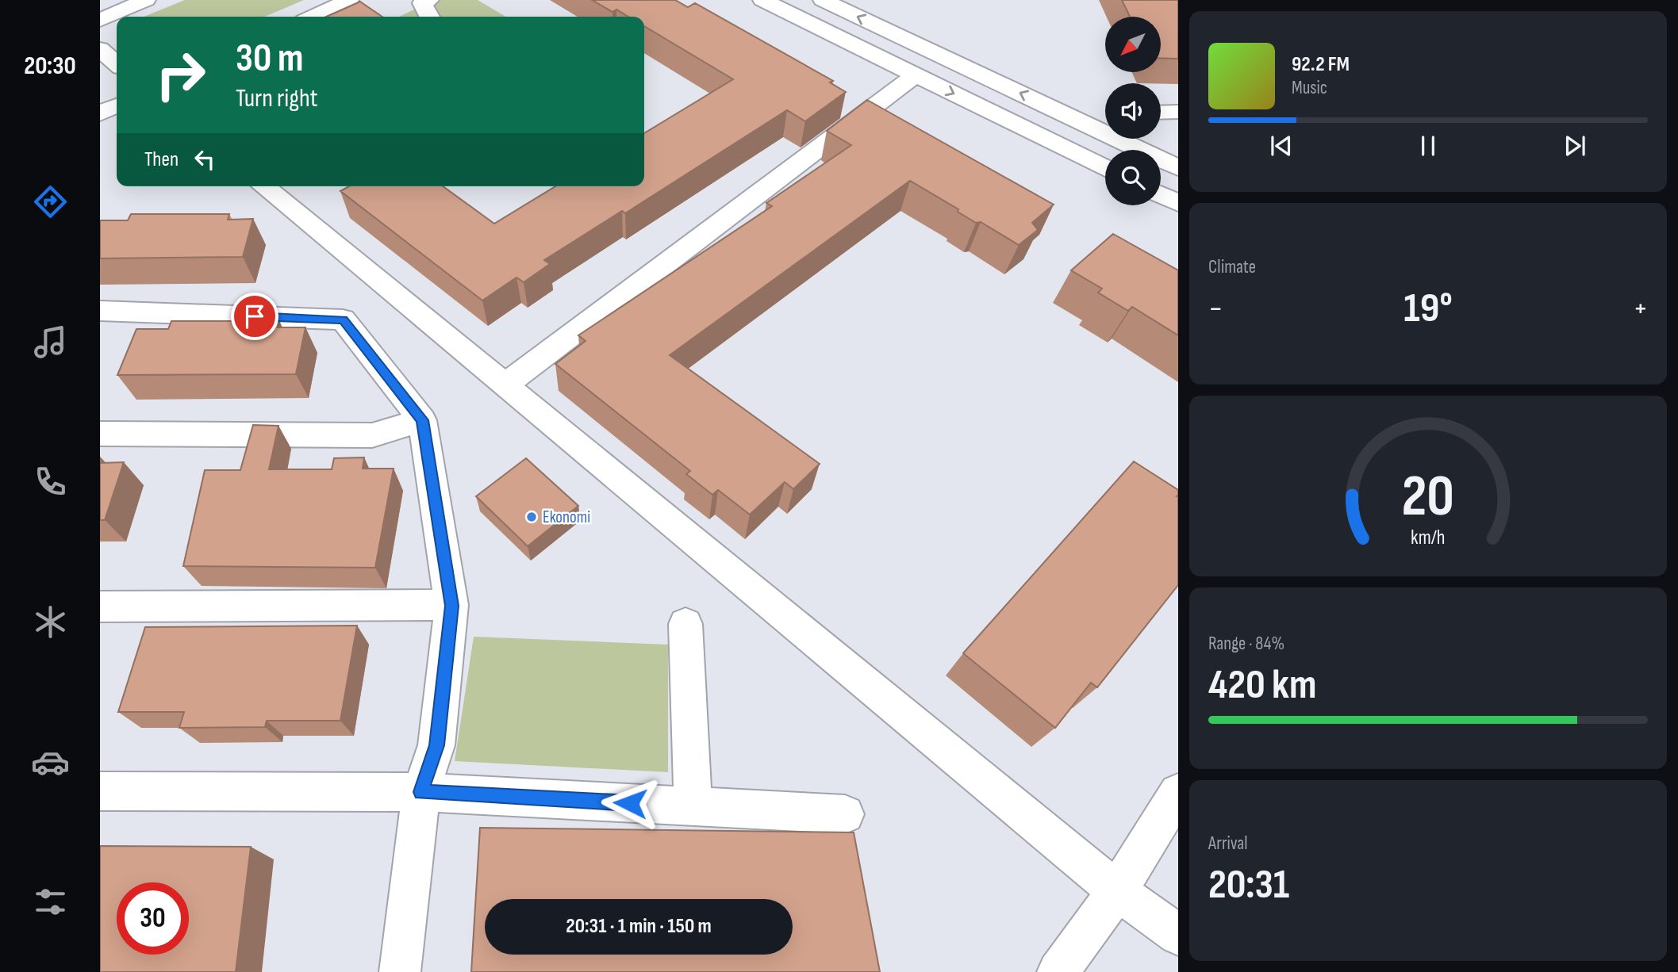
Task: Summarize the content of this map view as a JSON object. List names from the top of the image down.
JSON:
{
  "places": ["Ekonomi"],
  "north": "bottom left",
  "page": {
    "tabs": "20:30",
    "turn": ["30 m", "Turn right"],
    "song": ["92.2 FM", "Music"],
    "then": "Then",
    "tile": [
      "Climate",
      ["Range · 84%", "420 km"],
      ["Arrival", "20:31"]
    ],
    "heat": ["−", "19°", "+"],
    "limit": "30",
    "trip": "20:31 · 1 min · 150 m",
    "gauge": ["20", "km/h"]
  }
}
